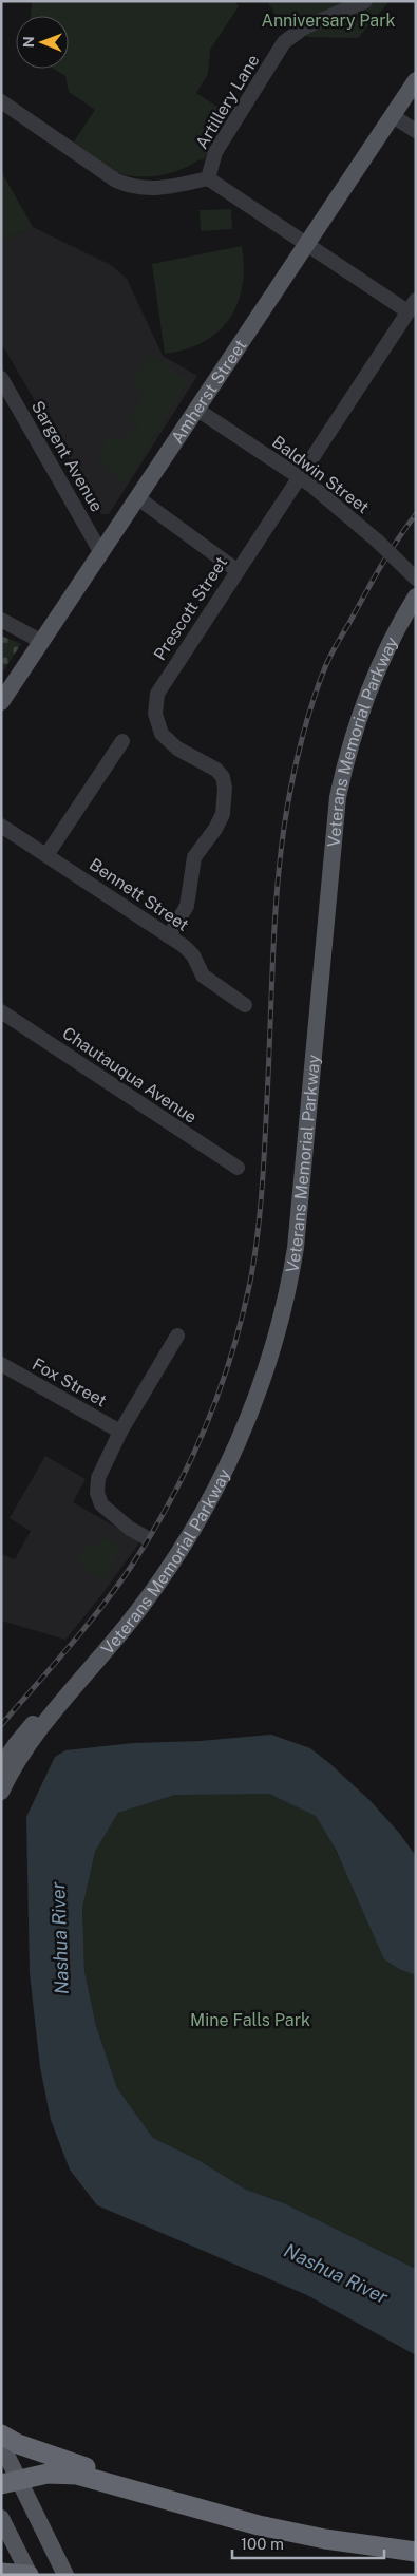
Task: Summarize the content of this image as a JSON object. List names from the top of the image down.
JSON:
{
  "streets": {
    "main road": ["Amherst Street", "Veterans Memorial Parkway"],
    "street": [
      "Artillery Lane",
      "Sargent Avenue",
      "Baldwin Street",
      "Prescott Street",
      "Bennett Street",
      "Chautauqua Avenue",
      "Fox Street"
    ]
  },
  "crossings": [
    ["Amherst Street", "Sargent Avenue"],
    ["Amherst Street", "Baldwin Street"],
    ["Baldwin Street", "Prescott Street"],
    ["Prescott Street", "Bennett Street"]
  ],
  "water": ["Nashua River"],
  "parks": ["Anniversary Park", "Mine Falls Park"],
  "scale_bar": "100 m",
  "north": "left"
}
